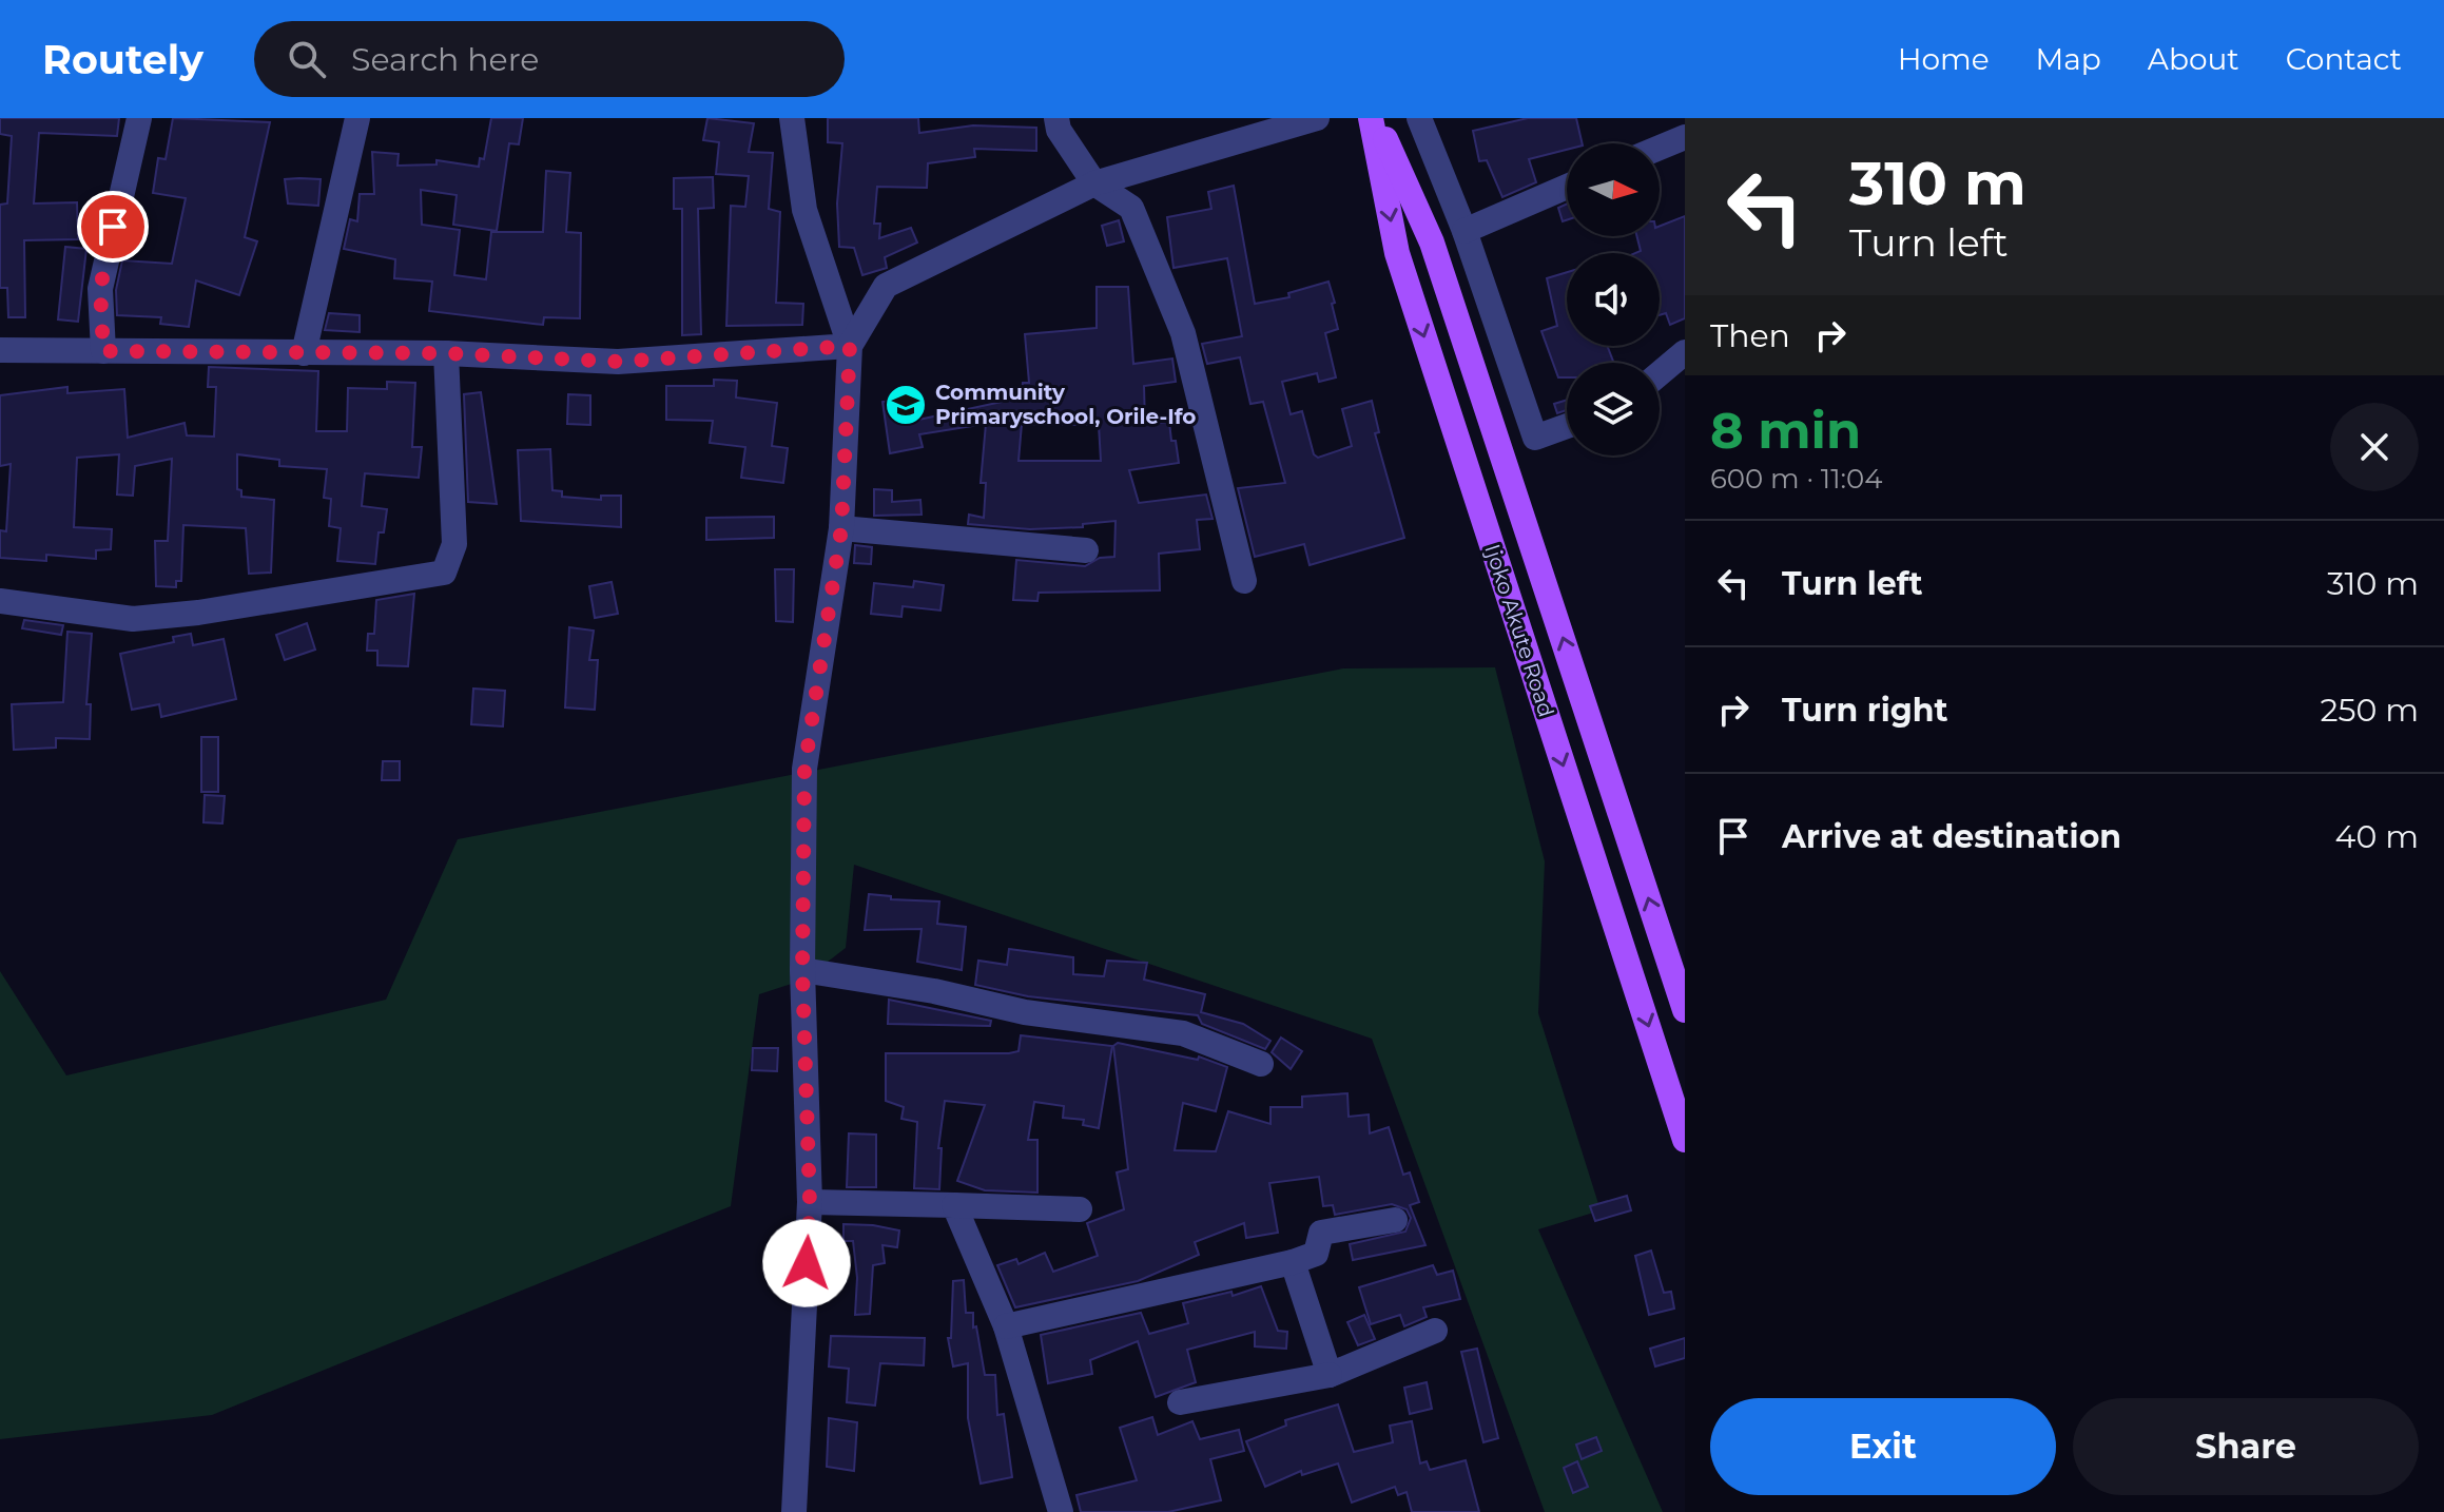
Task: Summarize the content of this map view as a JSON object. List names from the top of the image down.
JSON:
{
  "streets": {
    "main road": ["Ijoko Akute Road"]
  },
  "places": {
    "school or university": ["Community Primaryschool, Orile-Ifo"]
  },
  "north": "right",
  "page": {
    "header": "Routely",
    "search": "Search here",
    "nav": [
      "Home",
      "Map",
      "About",
      "Contact"
    ],
    "turn": ["310 m", "Turn left"],
    "then": "Then",
    "heading": ["8 min", "600 m · 11:04"],
    "list": [
      {
        "name": "Turn left",
        "value": "310 m"
      },
      {
        "name": "Turn right",
        "value": "250 m"
      },
      {
        "name": "Arrive at destination",
        "value": "40 m"
      }
    ],
    "buttons": ["Exit", "Share"]
  }
}
